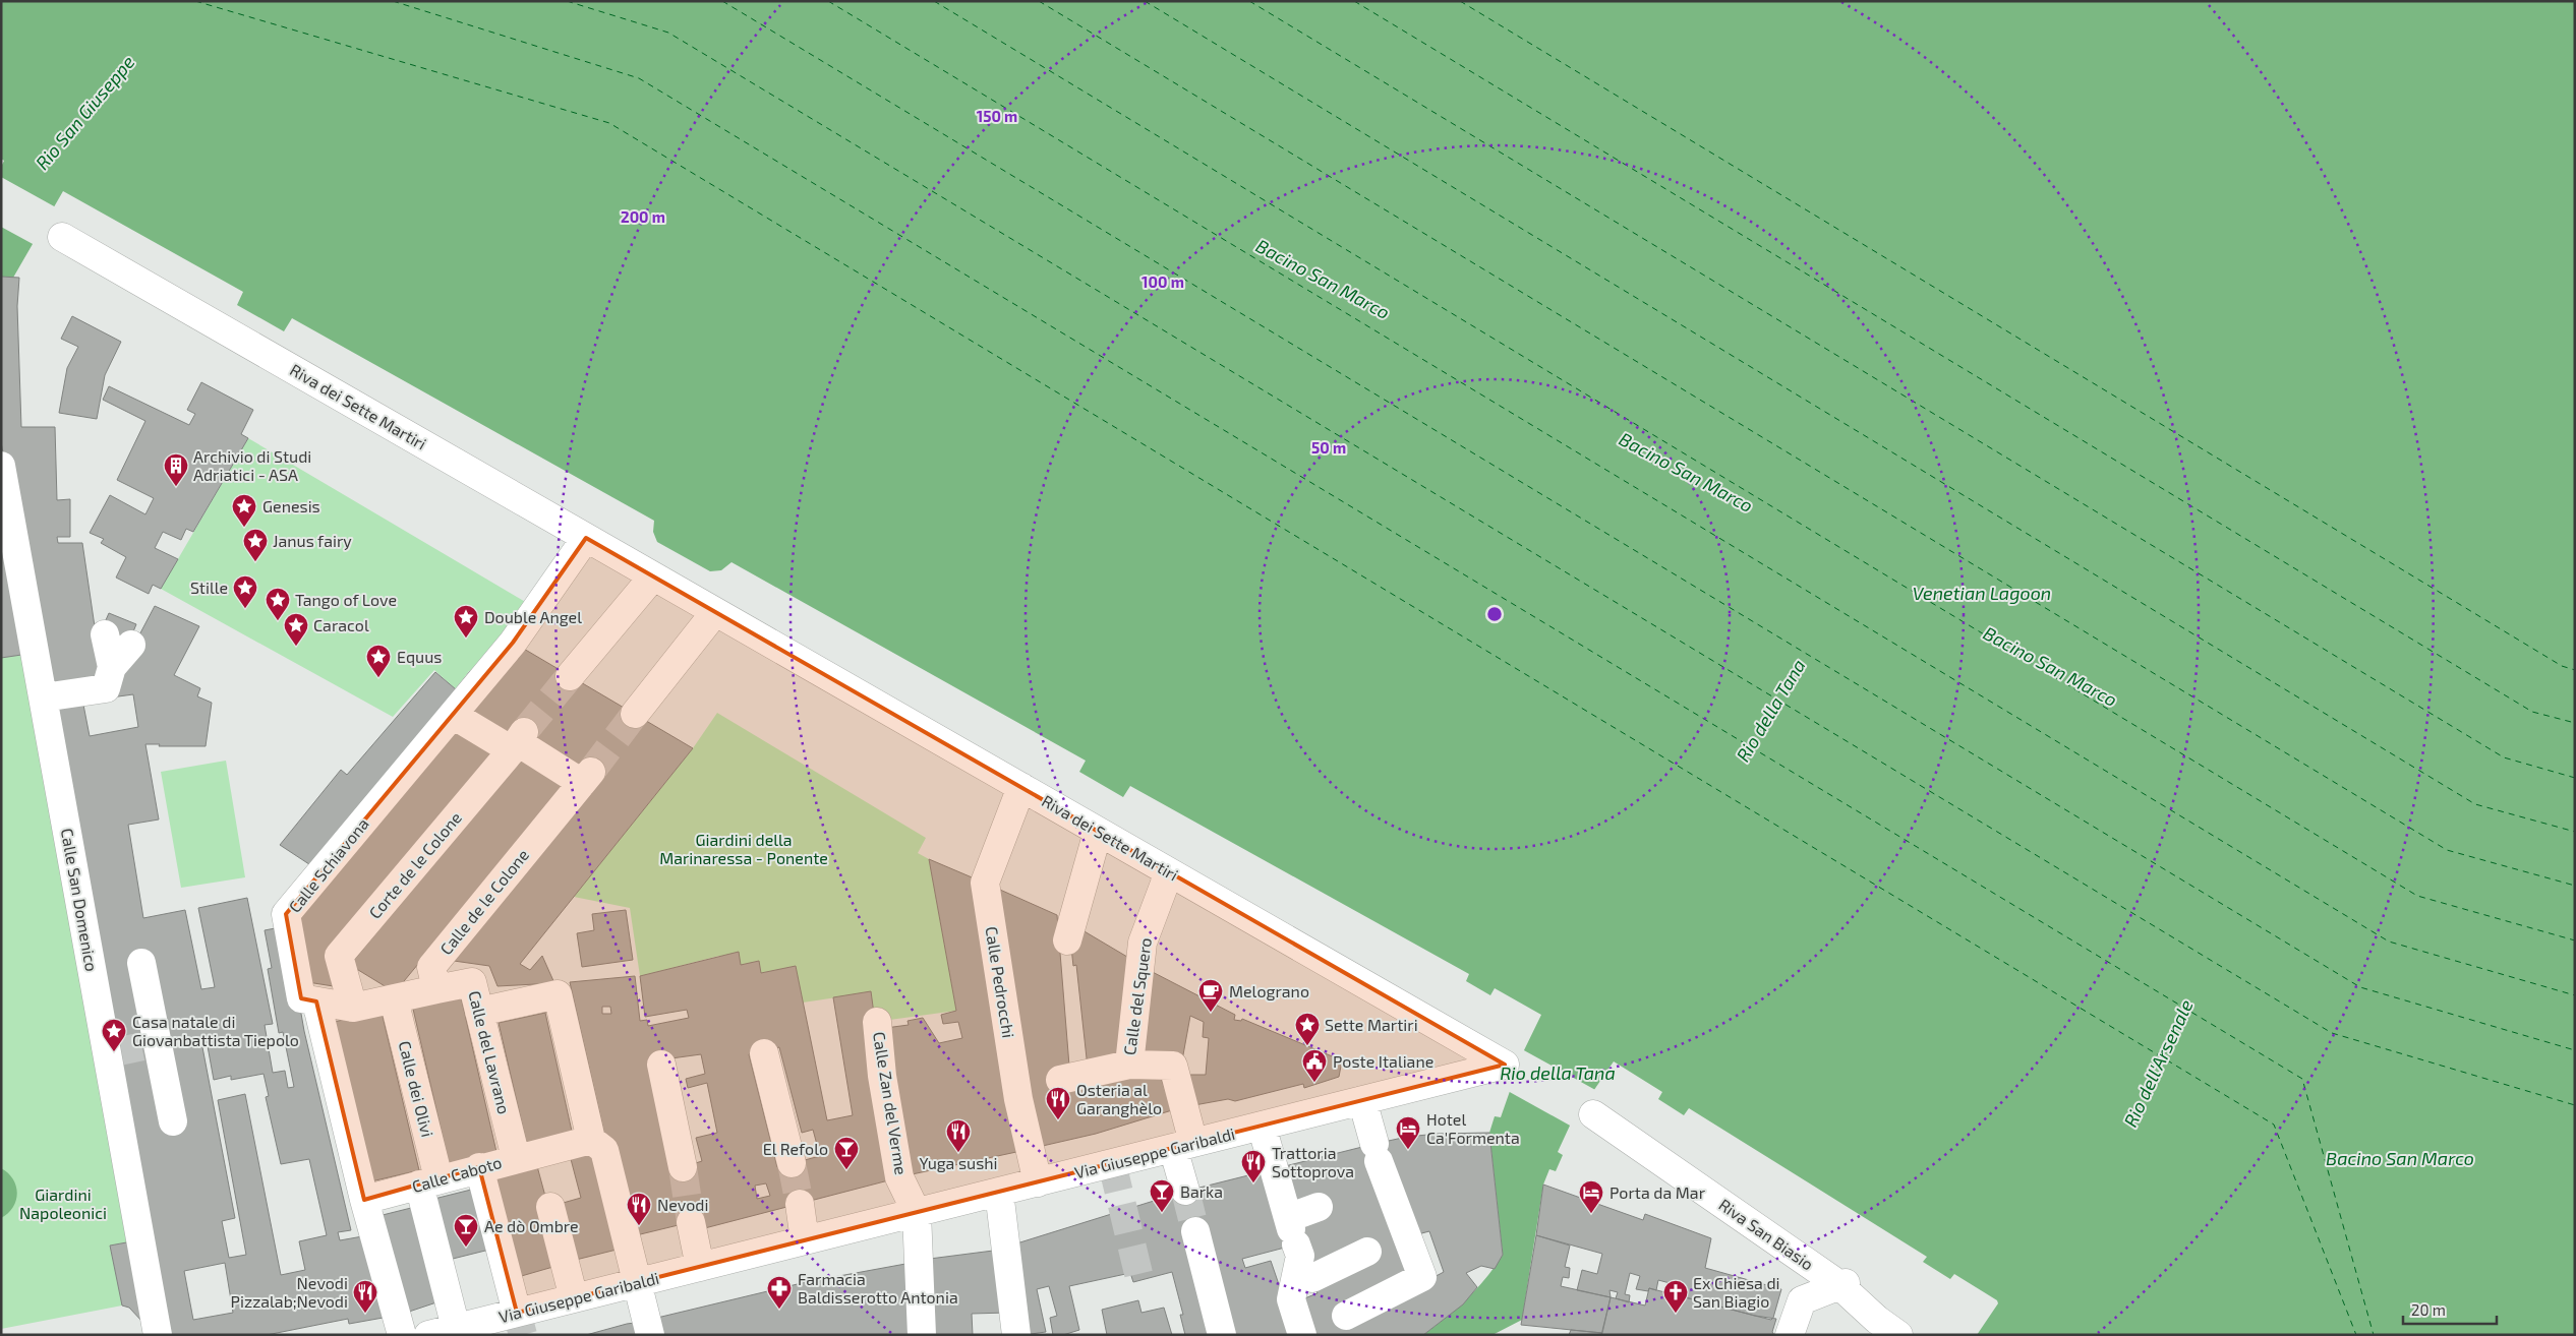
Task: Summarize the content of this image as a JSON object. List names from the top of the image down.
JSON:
{
  "streets": {
    "street": [
      "Riva dei Sette Martiri",
      "Calle Schiavona",
      "Corte de le Colone",
      "Calle San Domenico",
      "Calle de le Colone",
      "Calle Pedrocchi",
      "Calle del Squero",
      "Calle del Lavrano",
      "Calle dei Olivi",
      "Calle Zan del Verme",
      "Via Giuseppe Garibaldi",
      "Calle Caboto",
      "Riva San Biasio"
    ]
  },
  "crossings": [
    ["Riva dei Sette Martiri", "Calle Schiavona"],
    ["Riva dei Sette Martiri", "Calle Pedrocchi"],
    ["Riva dei Sette Martiri", "Calle del Squero"],
    ["Riva dei Sette Martiri", "Via Giuseppe Garibaldi"],
    ["Corte de le Colone", "Calle de le Colone"],
    ["Calle de le Colone", "Calle del Lavrano"],
    ["Calle Pedrocchi", "Via Giuseppe Garibaldi"],
    ["Calle del Lavrano", "Calle Caboto"],
    ["Calle dei Olivi", "Via Giuseppe Garibaldi"],
    ["Calle dei Olivi", "Calle Caboto"],
    ["Calle Zan del Verme", "Via Giuseppe Garibaldi"]
  ],
  "water": [
    "Rio San Giuseppe",
    "Bacino San Marco",
    "Venetian Lagoon",
    "Rio della Tana",
    "Rio dell'Arsenale"
  ],
  "parks": ["Giardini della Marinaressa - Ponente", "Giardini Napoleonici"],
  "places": {
    "building": ["Archivio di Studi Adriatici - ASA"],
    "place": [
      "Genesis",
      "Janus fairy",
      "Stille",
      "Tango of Love",
      "Double Angel",
      "Caracol",
      "Equus",
      "Sette Martiri",
      "Casa natale di Giovanbattista Tiepolo"
    ],
    "cafe": ["Melograno"],
    "public building": ["Poste Italiane"],
    "restaurant": [
      "Osteria al Garanghèlo",
      "Yuga sushi",
      "Trattoria Sottoprova",
      "Nevodi",
      "Nevodi Pizzalab;Nevodi"
    ],
    "hotel": ["Hotel Ca'Formenta", "Porta da Mar"],
    "bar": ["El Refolo", "Barka", "Ae dò Ombre"],
    "pharmacy": ["Farmacia Baldisserotto Antonia"],
    "church": ["Ex Chiesa di San Biagio"]
  },
  "scale_bar": "20 m",
  "rings": [
    "150 m",
    "200 m",
    "100 m",
    "50 m"
  ]
}
